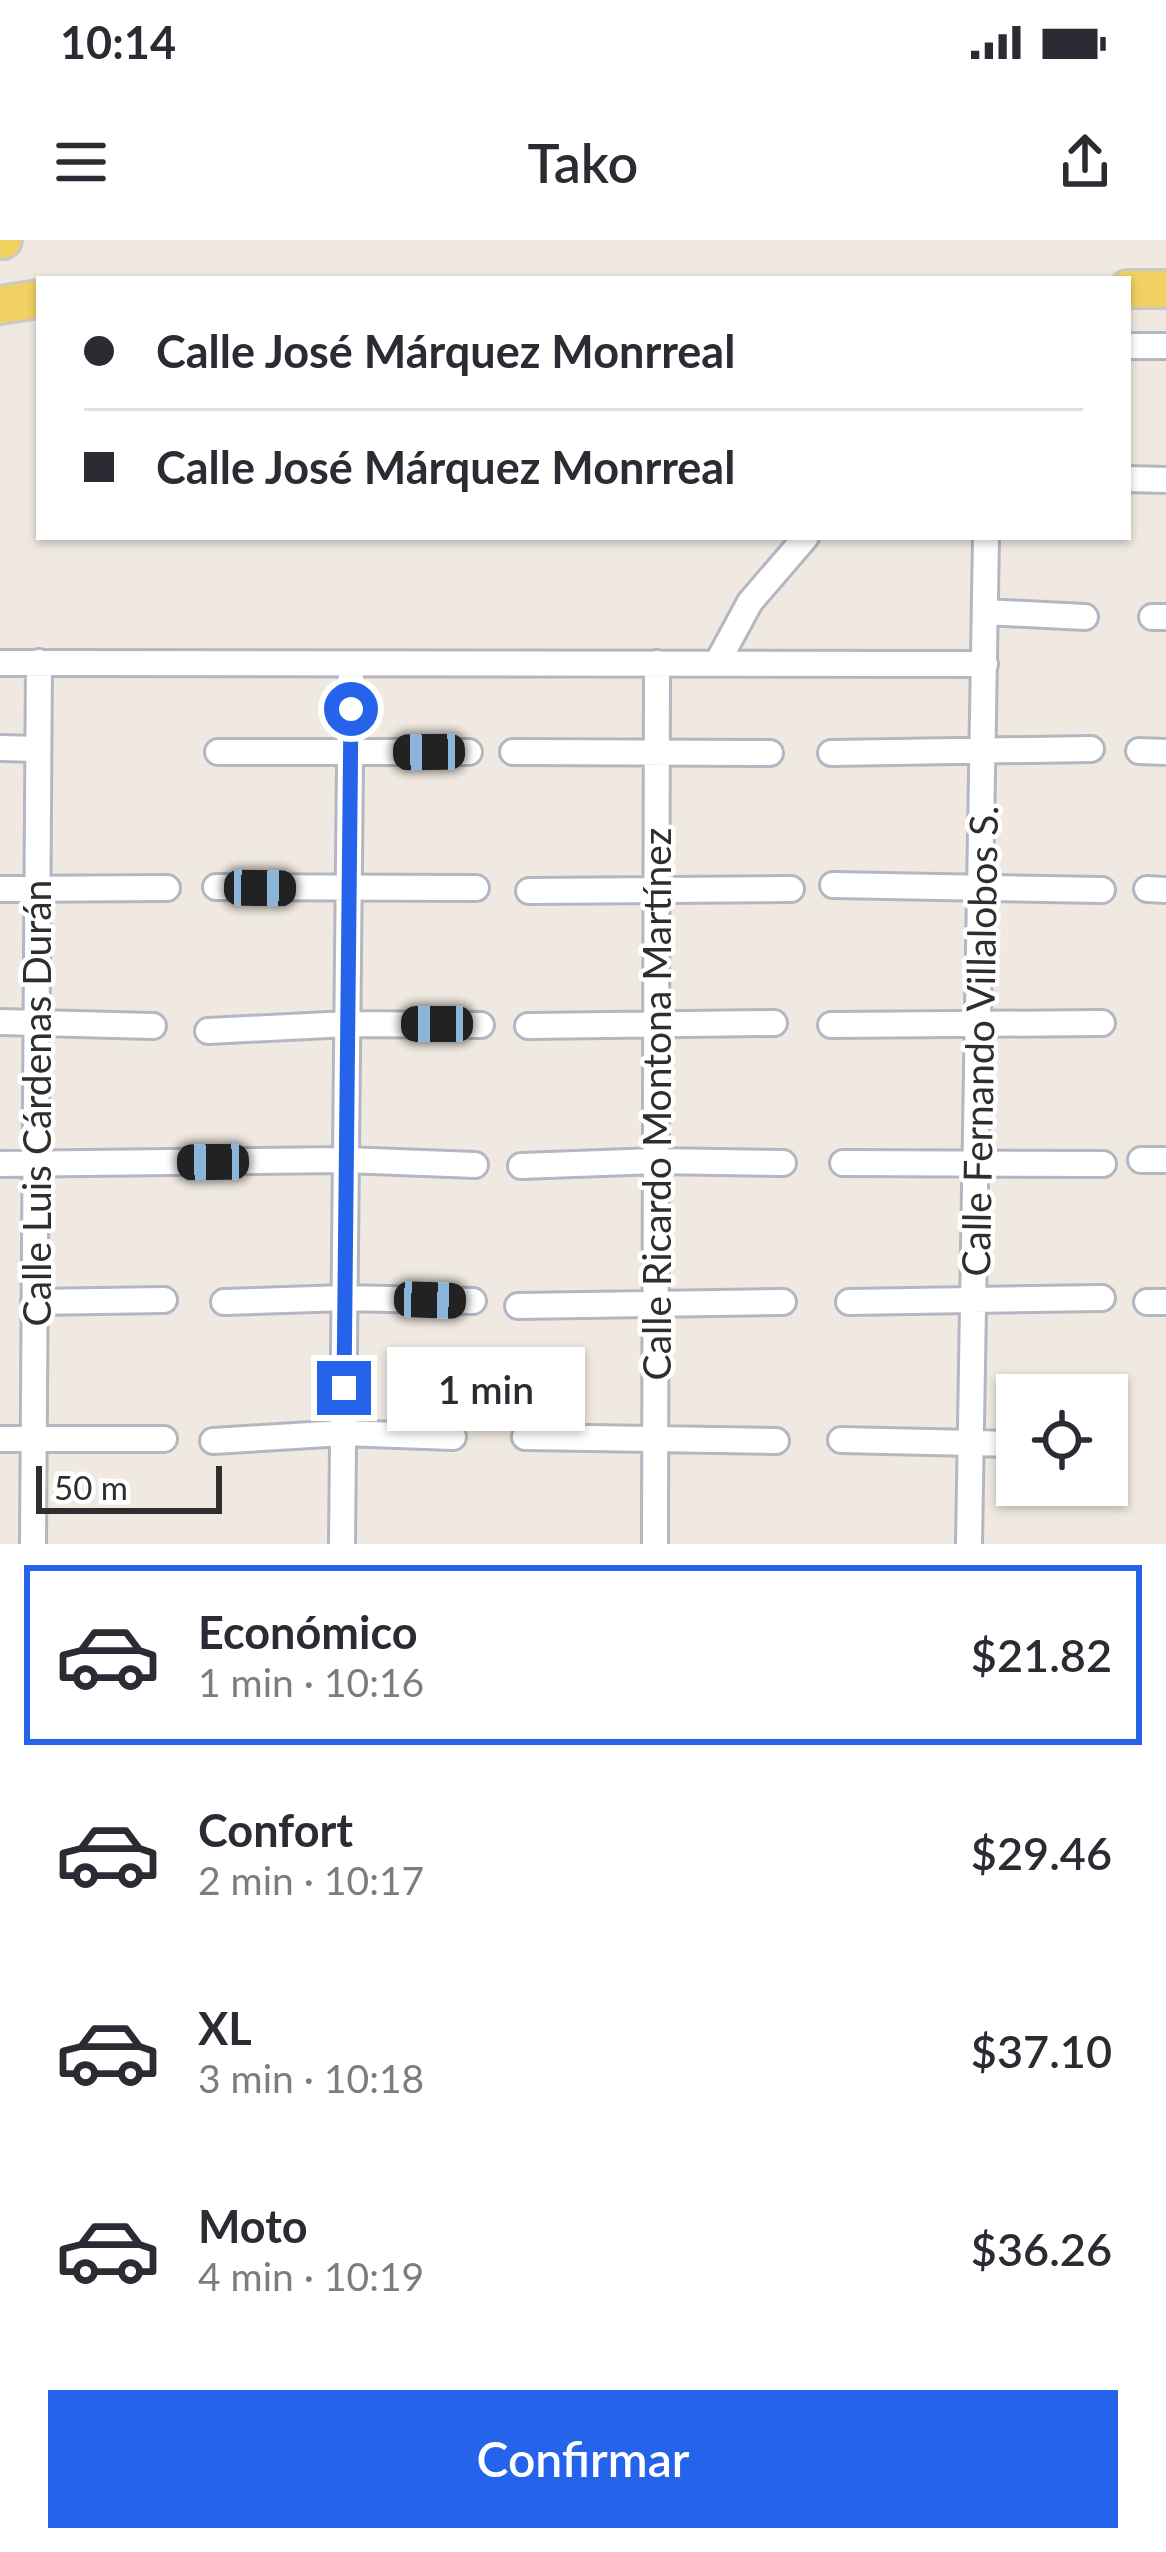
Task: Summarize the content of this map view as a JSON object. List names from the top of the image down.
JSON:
{
  "streets": {
    "street": ["Calle Fernando Villalobos S.", "Calle Luis Cárdenas Durán", "Calle Ricardo Montona Martínez"]
  },
  "scale_bar": "50 m",
  "page": {
    "status": "10:14",
    "header": "Tako",
    "banner": ["Calle José Márquez Monrreal", "Calle José Márquez Monrreal"],
    "bubble": "1 min",
    "scale": "50 m",
    "list": [
      {
        "name": "Económico",
        "note": "1 min · 10:16",
        "value": "$21.82"
      },
      {
        "name": "Confort",
        "note": "2 min · 10:17",
        "value": "$29.46"
      },
      {
        "name": "XL",
        "note": "3 min · 10:18",
        "value": "$37.10"
      },
      {
        "name": "Moto",
        "note": "4 min · 10:19",
        "value": "$36.26"
      }
    ],
    "buttons": "Confirmar"
  }
}
